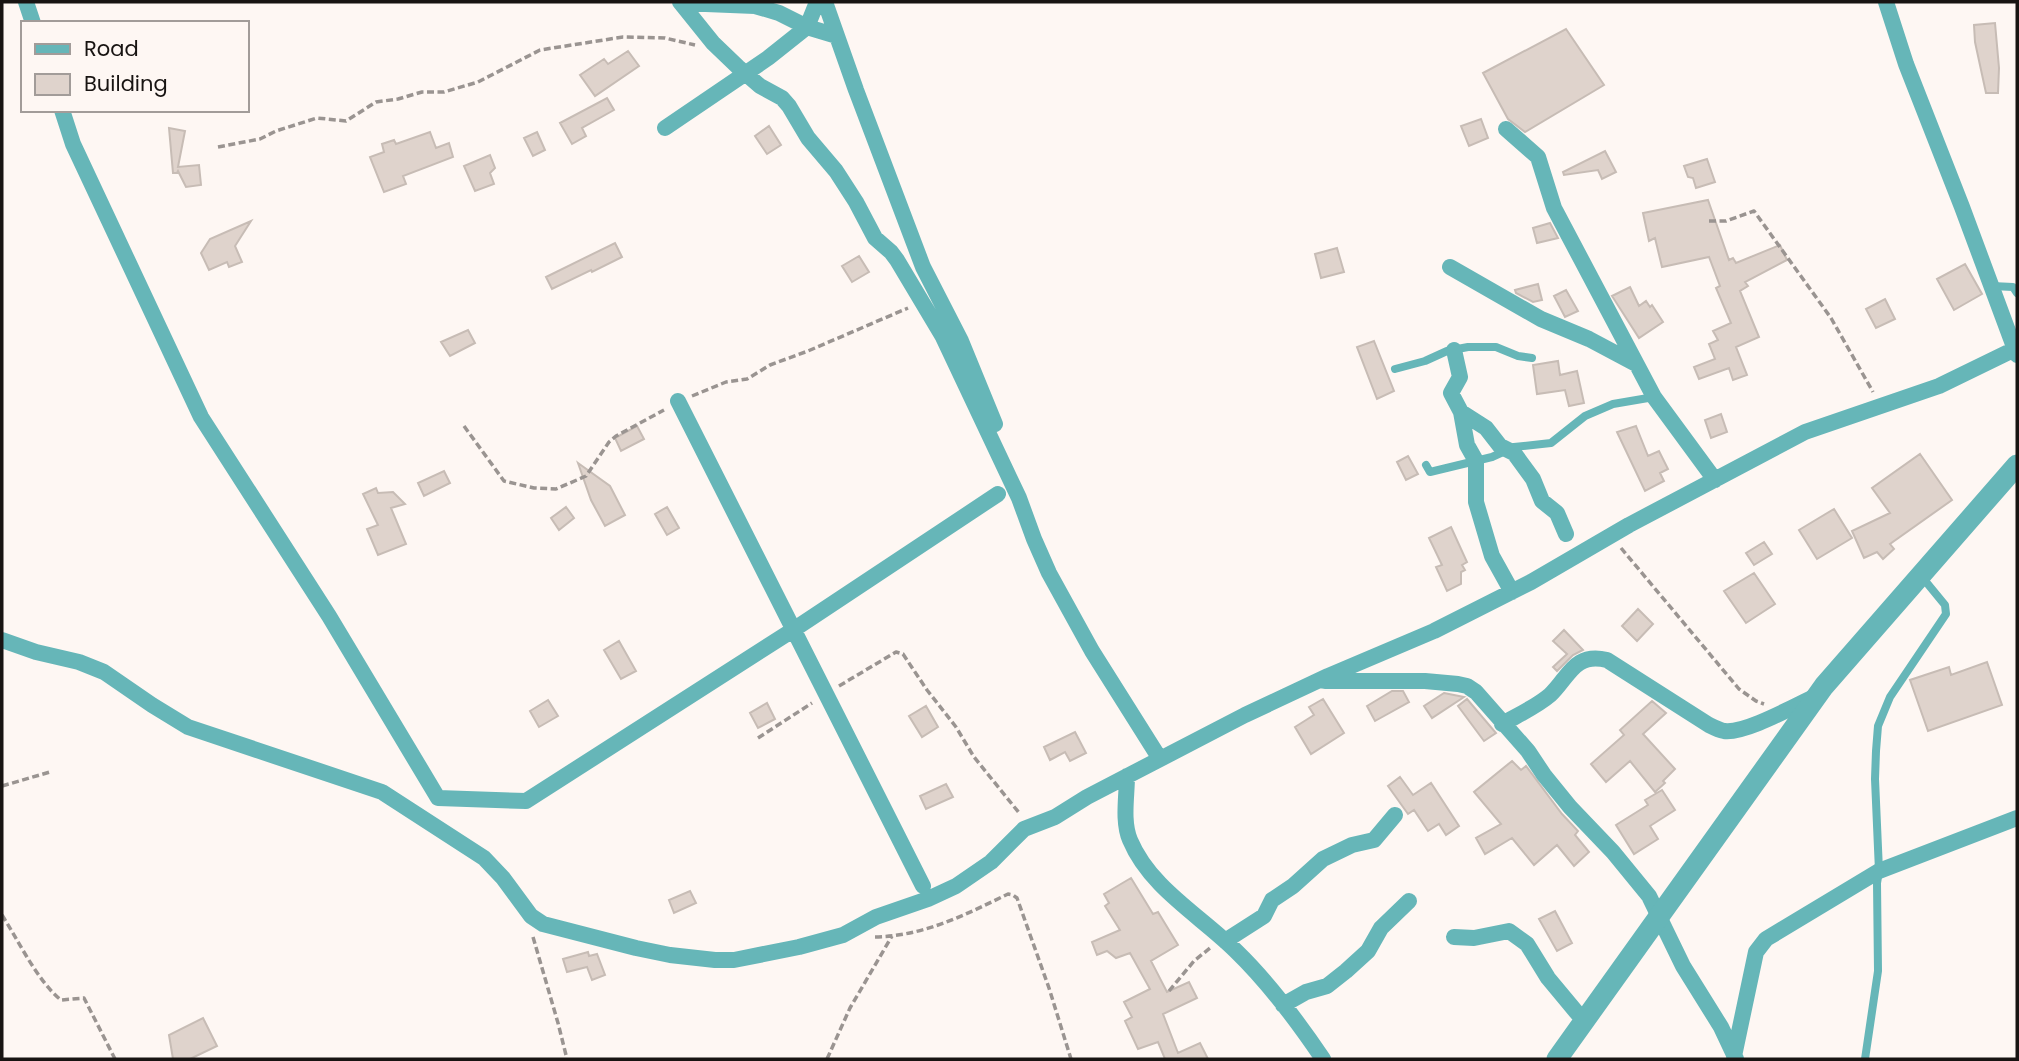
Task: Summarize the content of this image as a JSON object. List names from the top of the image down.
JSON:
{
  "legend": ["Road", "Building"]
}
